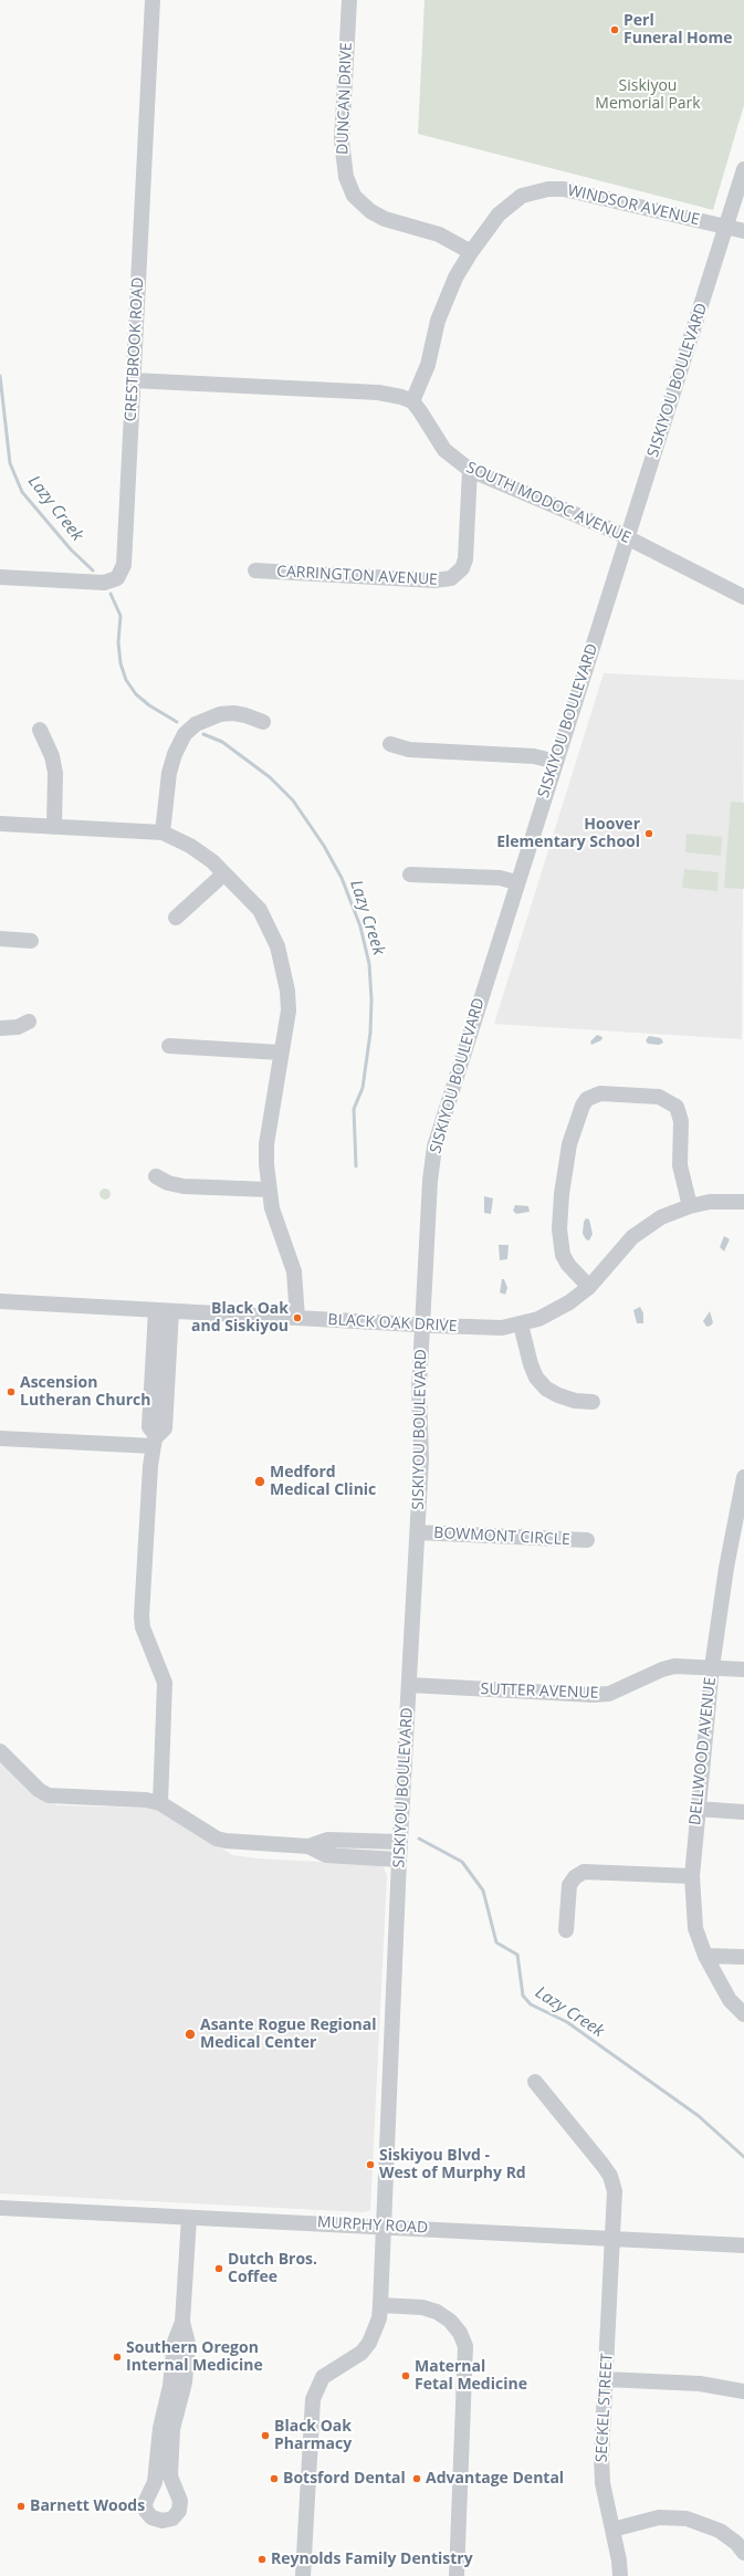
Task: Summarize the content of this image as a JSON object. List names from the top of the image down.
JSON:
{
  "streets": {
    "street": [
      "DUNCAN DRIVE",
      "WINDSOR AVENUE",
      "CRESTBROOK ROAD",
      "SISKIYOU BOULEVARD",
      "SOUTH MODOC AVENUE",
      "CARRINGTON AVENUE",
      "BLACK OAK DRIVE",
      "BOWMONT CIRCLE",
      "SUTTER AVENUE",
      "DELLWOOD AVENUE",
      "MURPHY ROAD",
      "SECKEL STREET"
    ]
  },
  "crossings": [
    ["DUNCAN DRIVE", "WINDSOR AVENUE"],
    ["WINDSOR AVENUE", "SISKIYOU BOULEVARD"],
    ["WINDSOR AVENUE", "SOUTH MODOC AVENUE"],
    ["SISKIYOU BOULEVARD", "SOUTH MODOC AVENUE"],
    ["SISKIYOU BOULEVARD", "BLACK OAK DRIVE"],
    ["SISKIYOU BOULEVARD", "BOWMONT CIRCLE"],
    ["SISKIYOU BOULEVARD", "SUTTER AVENUE"],
    ["SISKIYOU BOULEVARD", "MURPHY ROAD"],
    ["SOUTH MODOC AVENUE", "CARRINGTON AVENUE"],
    ["SUTTER AVENUE", "DELLWOOD AVENUE"],
    ["MURPHY ROAD", "SECKEL STREET"]
  ],
  "water": ["Lazy Creek"],
  "parks": ["Siskiyou Memorial Park"],
  "places": [
    "Perl Funeral Home",
    "Hoover Elementary School",
    "Black Oak and Siskiyou",
    "Ascension Lutheran Church",
    "Medford Medical Clinic",
    "Asante Rogue Regional Medical Center",
    "Siskiyou Blvd - West of Murphy Rd",
    "Dutch Bros. Coffee",
    "Southern Oregon Internal Medicine",
    "Maternal Fetal Medicine",
    "Black Oak Pharmacy",
    "Botsford Dental",
    "Advantage Dental",
    "Barnett Woods",
    "Reynolds Family Dentistry"
  ]
}
